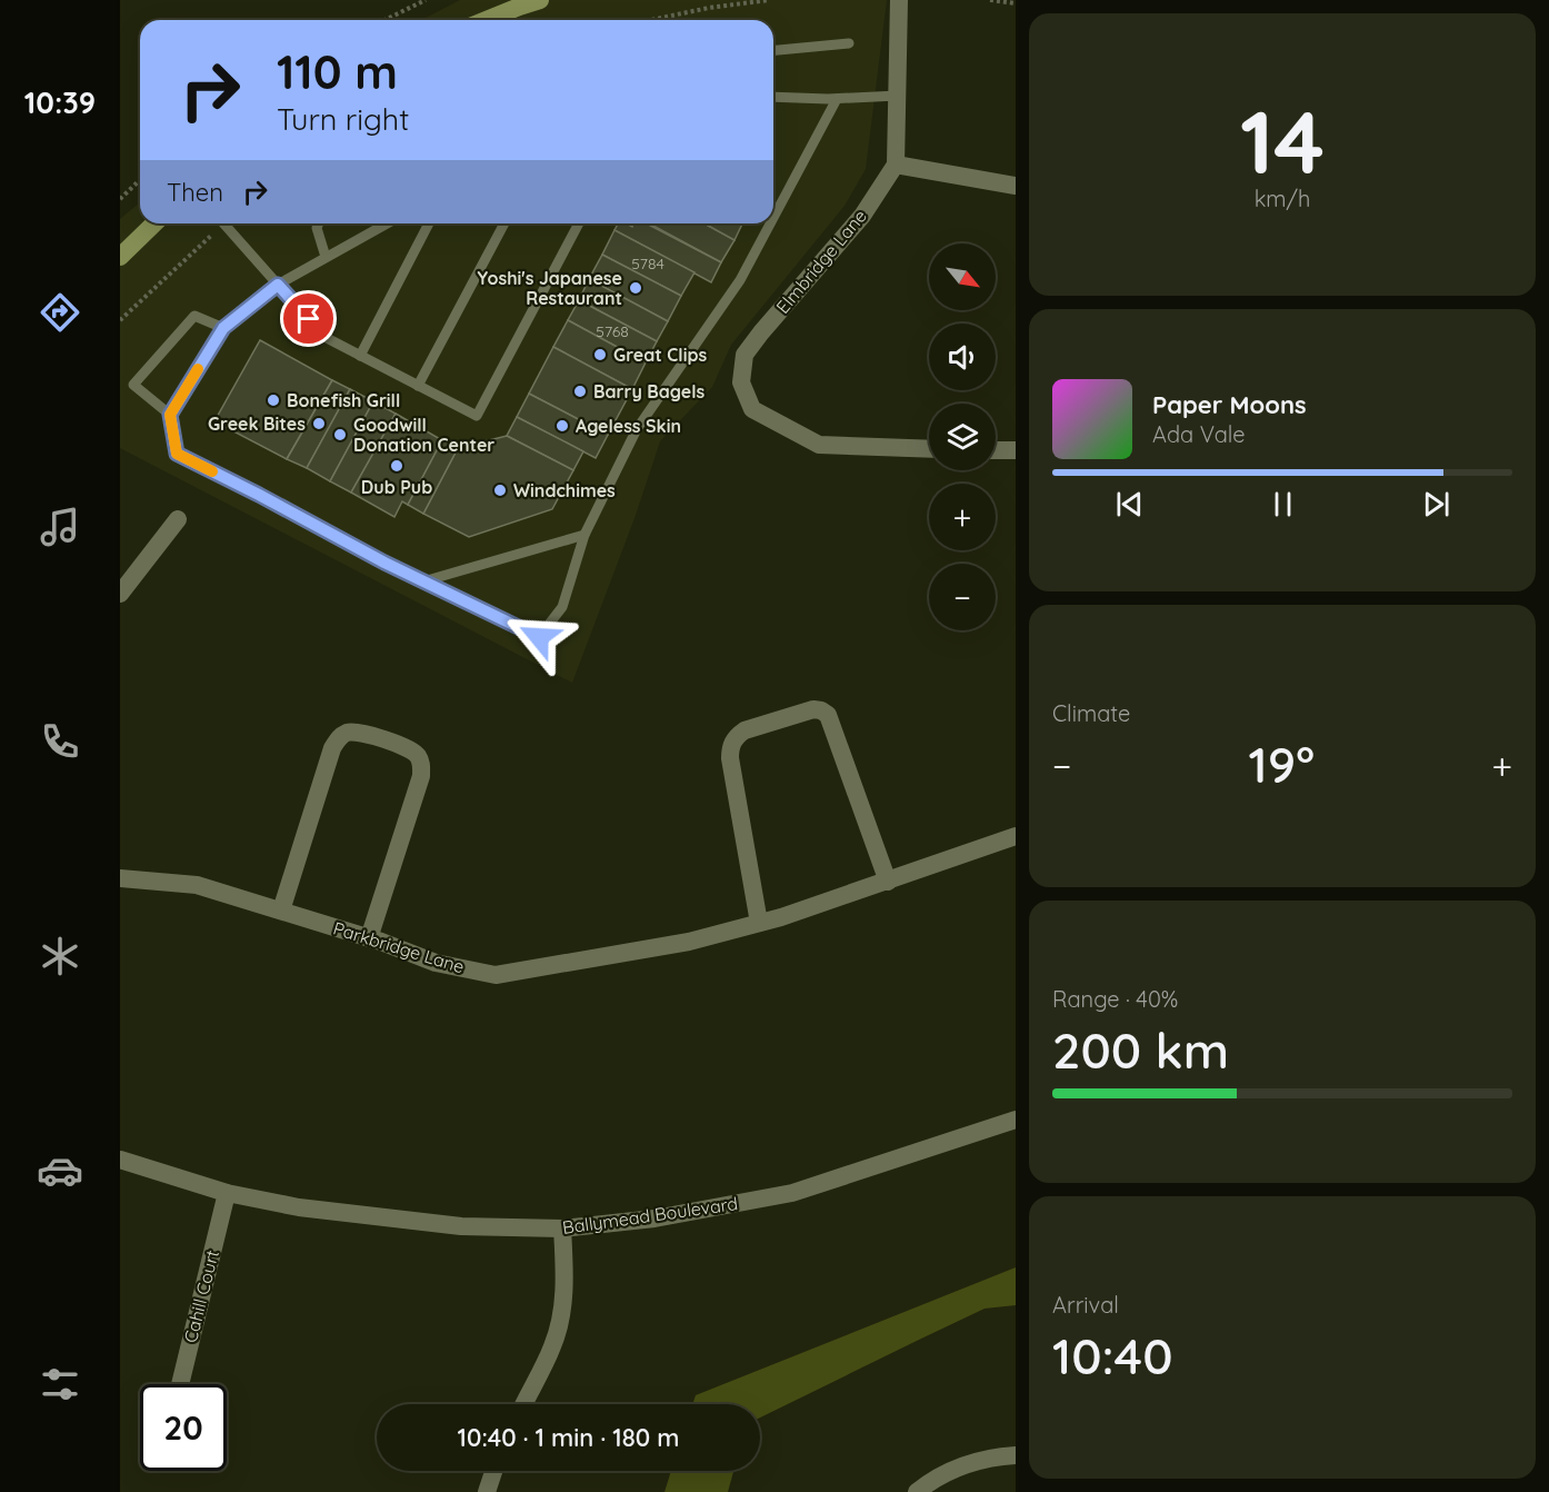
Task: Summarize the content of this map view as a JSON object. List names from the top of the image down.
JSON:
{
  "streets": {
    "street": [
      "Elmbridge Lane",
      "Parkbridge Lane",
      "Ballymead Boulevard",
      "Cahill Court"
    ]
  },
  "crossings": [
    ["Ballymead Boulevard", "Cahill Court"]
  ],
  "places": [
    "Yoshi's Japanese Restaurant",
    "Great Clips",
    "Barry Bagels",
    "Bonefish Grill",
    "Greek Bites",
    "Ageless Skin",
    "Goodwill Donation Center",
    "Dub Pub",
    "Windchimes"
  ],
  "house_numbers": ["5784", "5768"],
  "north": "bottom right",
  "page": {
    "tabs": "10:39",
    "tile": [
      ["14", "km/h"],
      "Climate",
      ["Range · 40%", "200 km"],
      ["Arrival", "10:40"]
    ],
    "turn": ["110 m", "Turn right"],
    "then": "Then",
    "map_buttons": ["+", "−"],
    "song": ["Paper Moons", "Ada Vale"],
    "heat": ["−", "19°", "+"],
    "limit": "20",
    "trip": "10:40 · 1 min · 180 m"
  }
}
